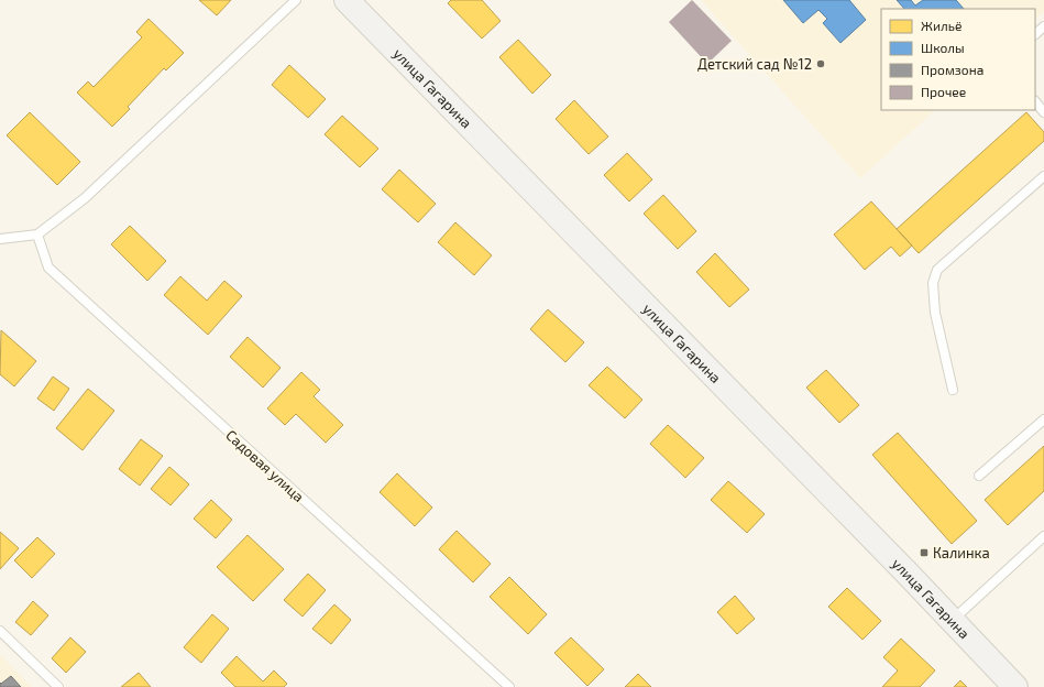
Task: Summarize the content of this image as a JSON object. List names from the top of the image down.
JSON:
{
  "streets": {
    "main road": ["улица Гагарина"],
    "lane": ["Садовая улица"]
  },
  "places": {
    "other": ["Детский сад №12"],
    "transit": ["Калинка"]
  },
  "legend": [
    "Жильё",
    "Школы",
    "Промзона",
    "Прочее"
  ]
}
